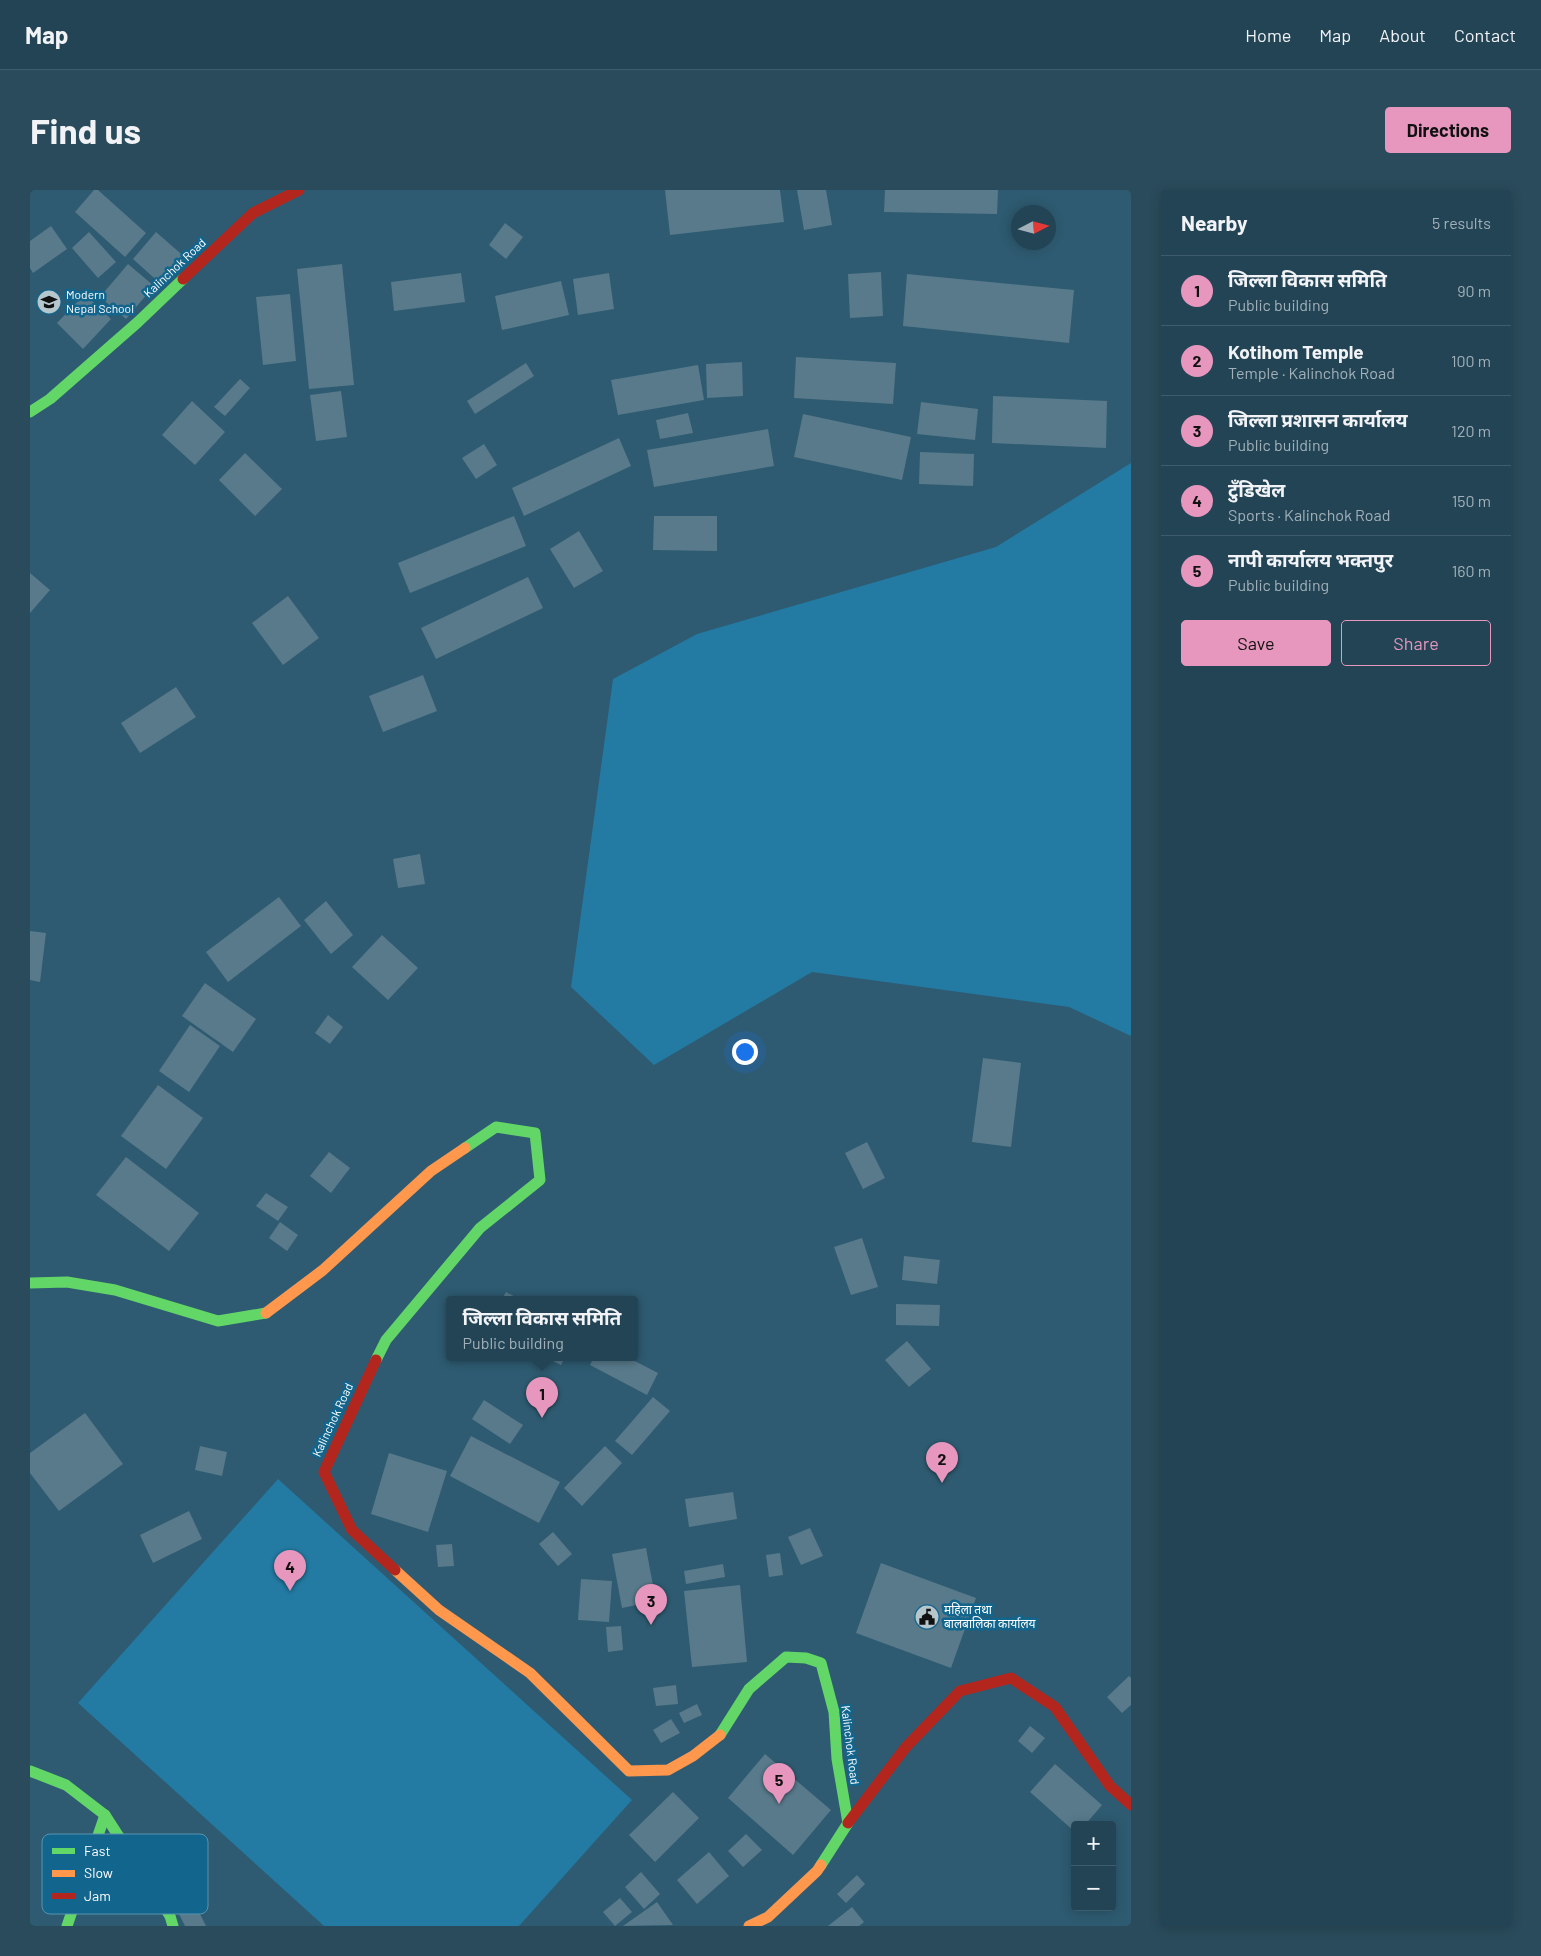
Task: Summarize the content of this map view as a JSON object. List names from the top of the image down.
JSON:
{
  "streets": {
    "street": ["Kalinchok Road"]
  },
  "places": {
    "school or university": ["Modern Nepal School"],
    "public building": ["महिला तथा बालबालिका कार्यालय"]
  },
  "legend": ["Fast", "Slow", "Jam"],
  "north": "right",
  "page": {
    "header": "Map",
    "nav": [
      "Home",
      "Map",
      "About",
      "Contact"
    ],
    "buttons": [
      "Directions",
      ["Save", "Share"]
    ],
    "title": "Find us",
    "heading": ["Nearby", "5 results"],
    "list": [
      {
        "mark": "1",
        "name": "जिल्ला विकास समिति",
        "note": "Public building",
        "value": "90 m"
      },
      {
        "mark": "2",
        "name": "Kotihom Temple",
        "note": "Temple · Kalinchok Road",
        "value": "100 m"
      },
      {
        "mark": "3",
        "name": "जिल्ला प्रशासन कार्यालय",
        "note": "Public building",
        "value": "120 m"
      },
      {
        "mark": "4",
        "name": "टुँडिखेल",
        "note": "Sports · Kalinchok Road",
        "value": "150 m"
      },
      {
        "mark": "5",
        "name": "नापी कार्यालय भक्तपुर",
        "note": "Public building",
        "value": "160 m"
      }
    ],
    "popup": ["जिल्ला विकास समिति", "Public building"],
    "pins": [
      "1",
      "2",
      "4",
      "3",
      "5"
    ],
    "map_buttons": ["+", "−"]
  }
}
